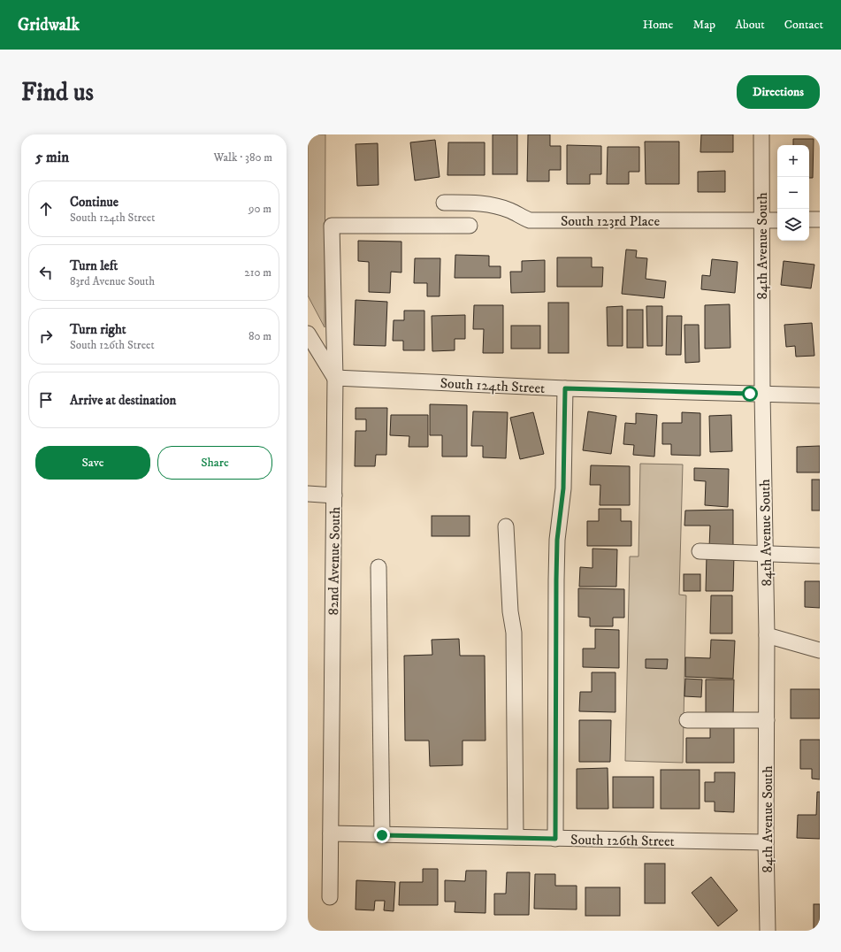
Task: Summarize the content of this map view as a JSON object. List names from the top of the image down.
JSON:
{
  "streets": {
    "street": [
      "South 123rd Place",
      "84th Avenue South",
      "South 124th Street",
      "82nd Avenue South",
      "South 126th Street"
    ]
  },
  "crossings": [
    ["South 123rd Place", "84th Avenue South"],
    ["84th Avenue South", "South 124th Street"],
    ["84th Avenue South", "South 126th Street"],
    ["South 124th Street", "82nd Avenue South"],
    ["82nd Avenue South", "South 126th Street"]
  ],
  "page": {
    "header": "Gridwalk",
    "nav": [
      "Home",
      "Map",
      "About",
      "Contact"
    ],
    "buttons": [
      "Directions",
      ["Save", "Share"]
    ],
    "title": "Find us",
    "heading": ["5 min", "Walk · 380 m"],
    "map_buttons": ["+", "−"],
    "list": [
      ["Continue", "South 124th Street", "90 m"],
      ["Turn left", "83rd Avenue South", "210 m"],
      ["Turn right", "South 126th Street", "80 m"],
      "Arrive at destination"
    ]
  }
}
